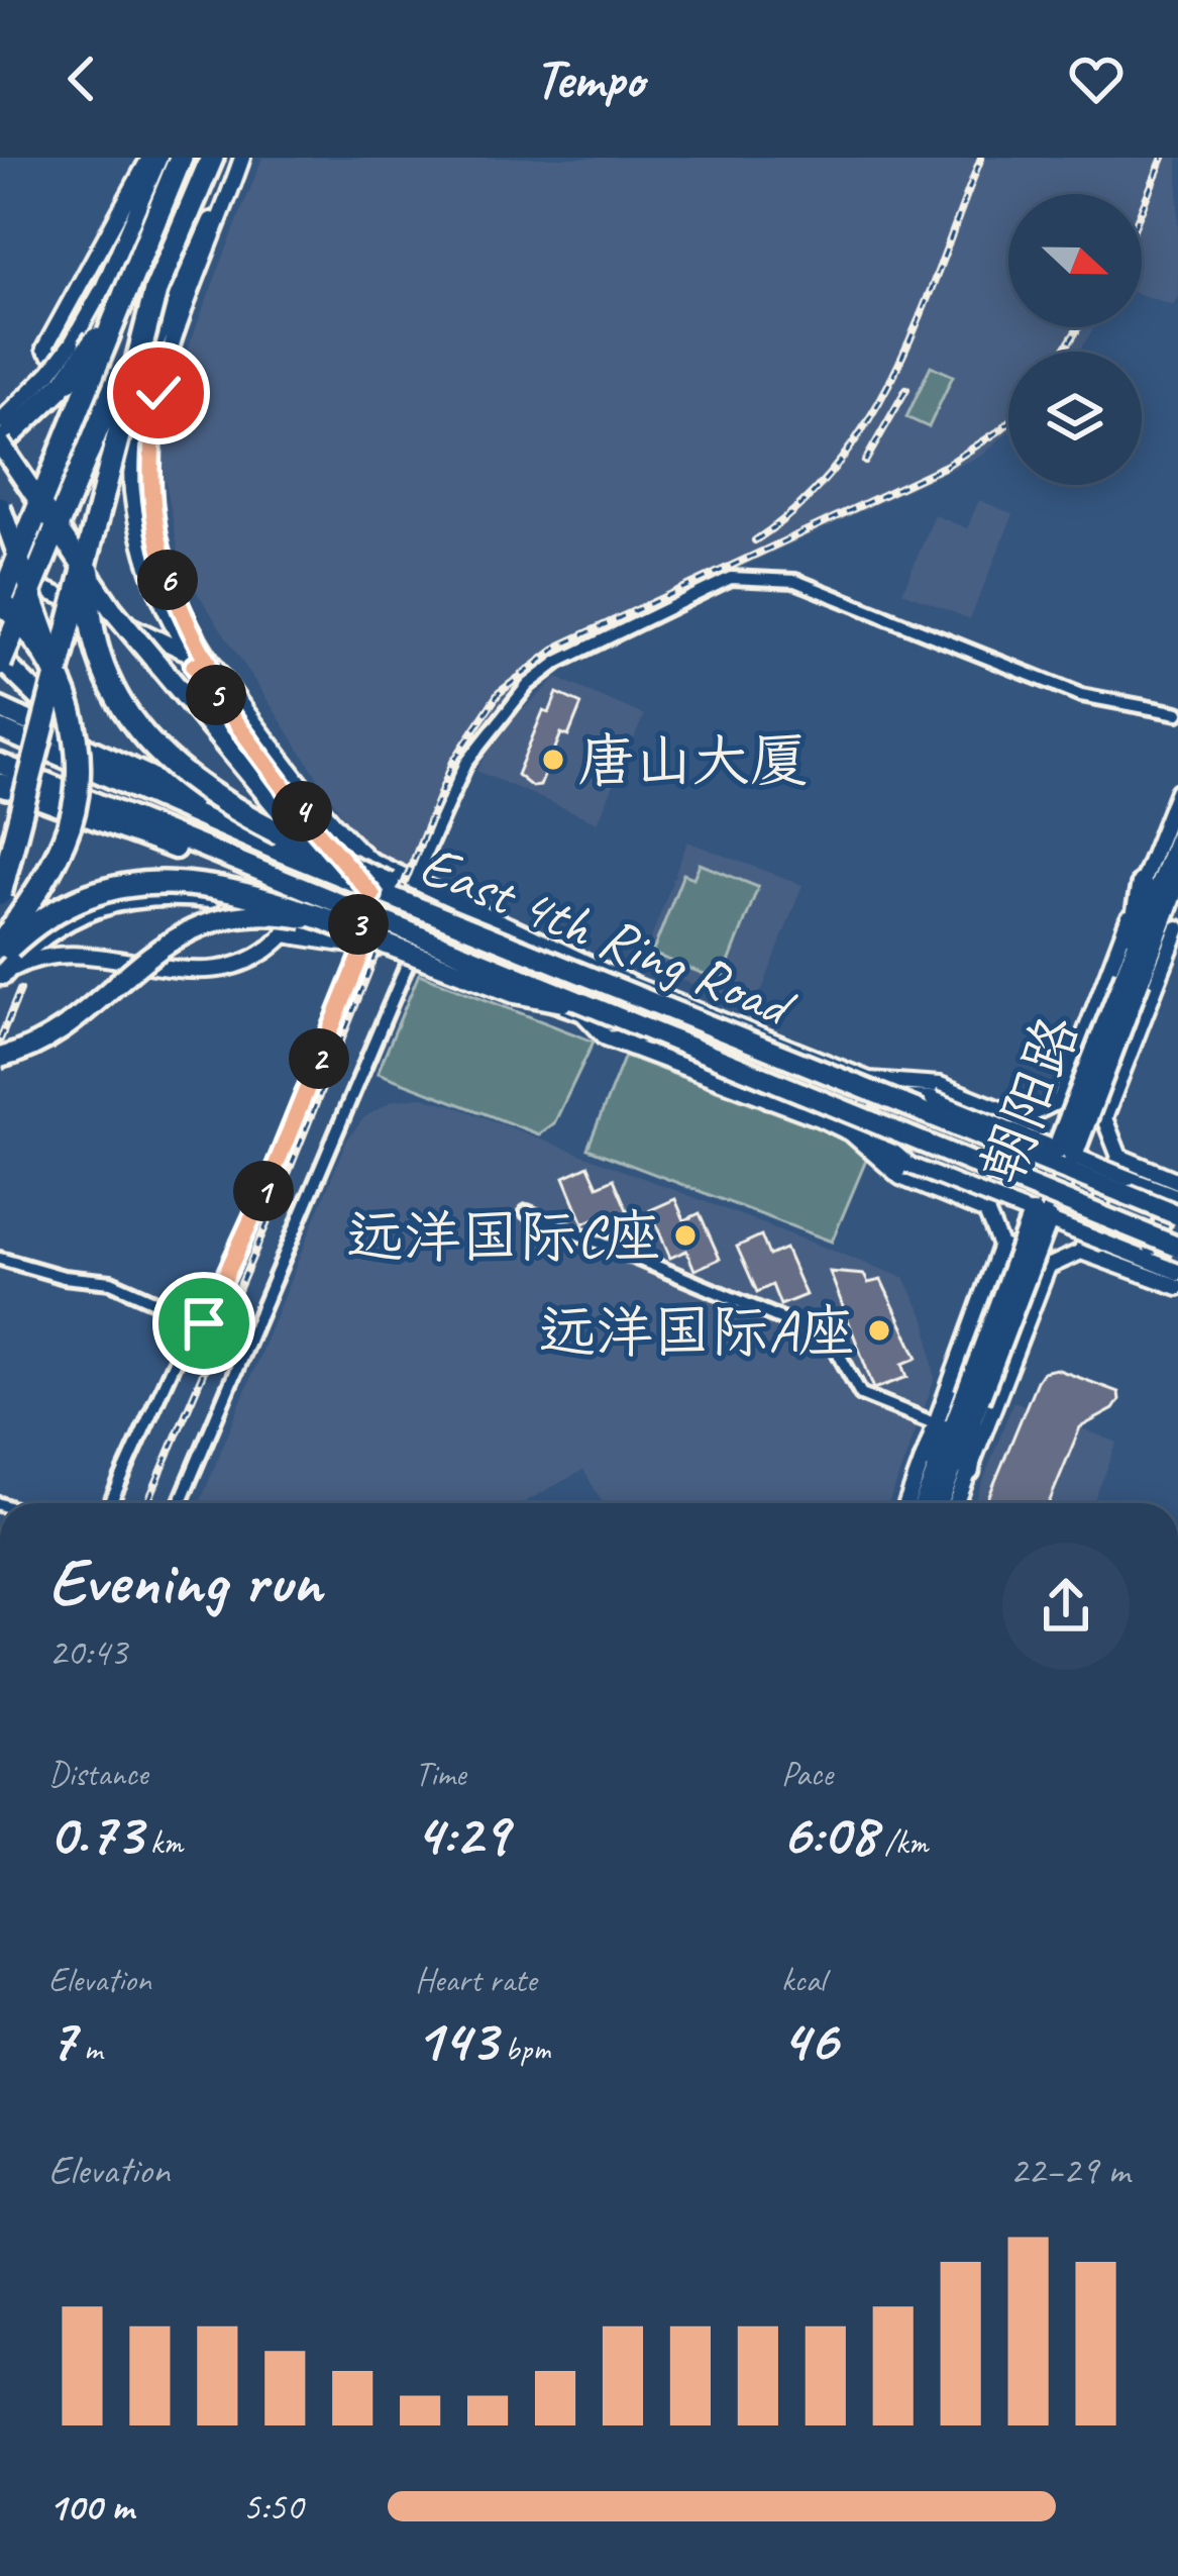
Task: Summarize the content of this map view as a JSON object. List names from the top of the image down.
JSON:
{
  "streets": {
    "highway": ["East 4th Ring Road", "朝阳路"]
  },
  "places": ["唐山大厦", "远洋国际C座", "远洋国际A座"],
  "north": "right",
  "page": {
    "header": "Tempo",
    "pins": [
      "6",
      "5",
      "4",
      "3",
      "2",
      "1"
    ],
    "heading": ["Evening run", "20:43"],
    "stats": [
      ["Distance", "0.73 km"],
      ["Time", "4:29"],
      ["Pace", "6:08 /km"],
      ["Elevation", "7 m"],
      ["Heart rate", "143 bpm"],
      ["kcal", "46"]
    ],
    "chart": ["Elevation", "22–29 m"],
    "list": [
      {
        "name": "100 m",
        "note": "5:50"
      }
    ]
  }
}
